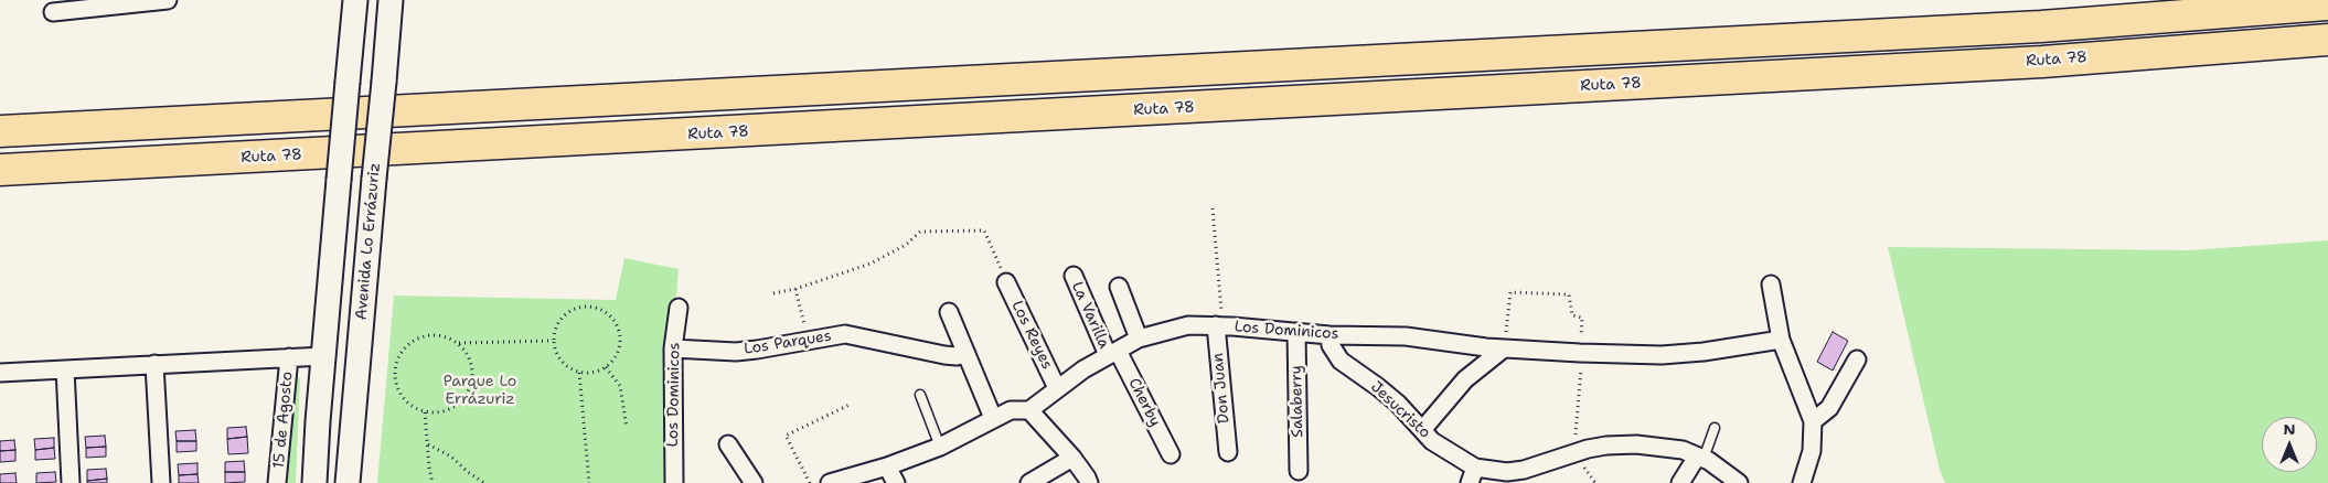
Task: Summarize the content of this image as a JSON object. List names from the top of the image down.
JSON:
{
  "streets": {
    "highway": ["Ruta 78"],
    "main road": ["Avenida Lo Errázuriz"],
    "street": [
      "La Varilla",
      "Los Dominicos",
      "Los Reyes",
      "Los Parques",
      "Don Juan",
      "Salaberry",
      "Cherby",
      "Jesucristo",
      "15 de Agosto"
    ]
  },
  "crossings": [
    ["La Varilla", "Los Dominicos"],
    ["La Varilla", "Cherby"],
    ["Los Dominicos", "Los Reyes"],
    ["Los Dominicos", "Los Parques"],
    ["Los Dominicos", "Don Juan"],
    ["Los Dominicos", "Salaberry"],
    ["Los Dominicos", "Cherby"],
    ["Los Dominicos", "Jesucristo"]
  ],
  "parks": ["Parque Lo Errázuriz"],
  "north": "top"
}
